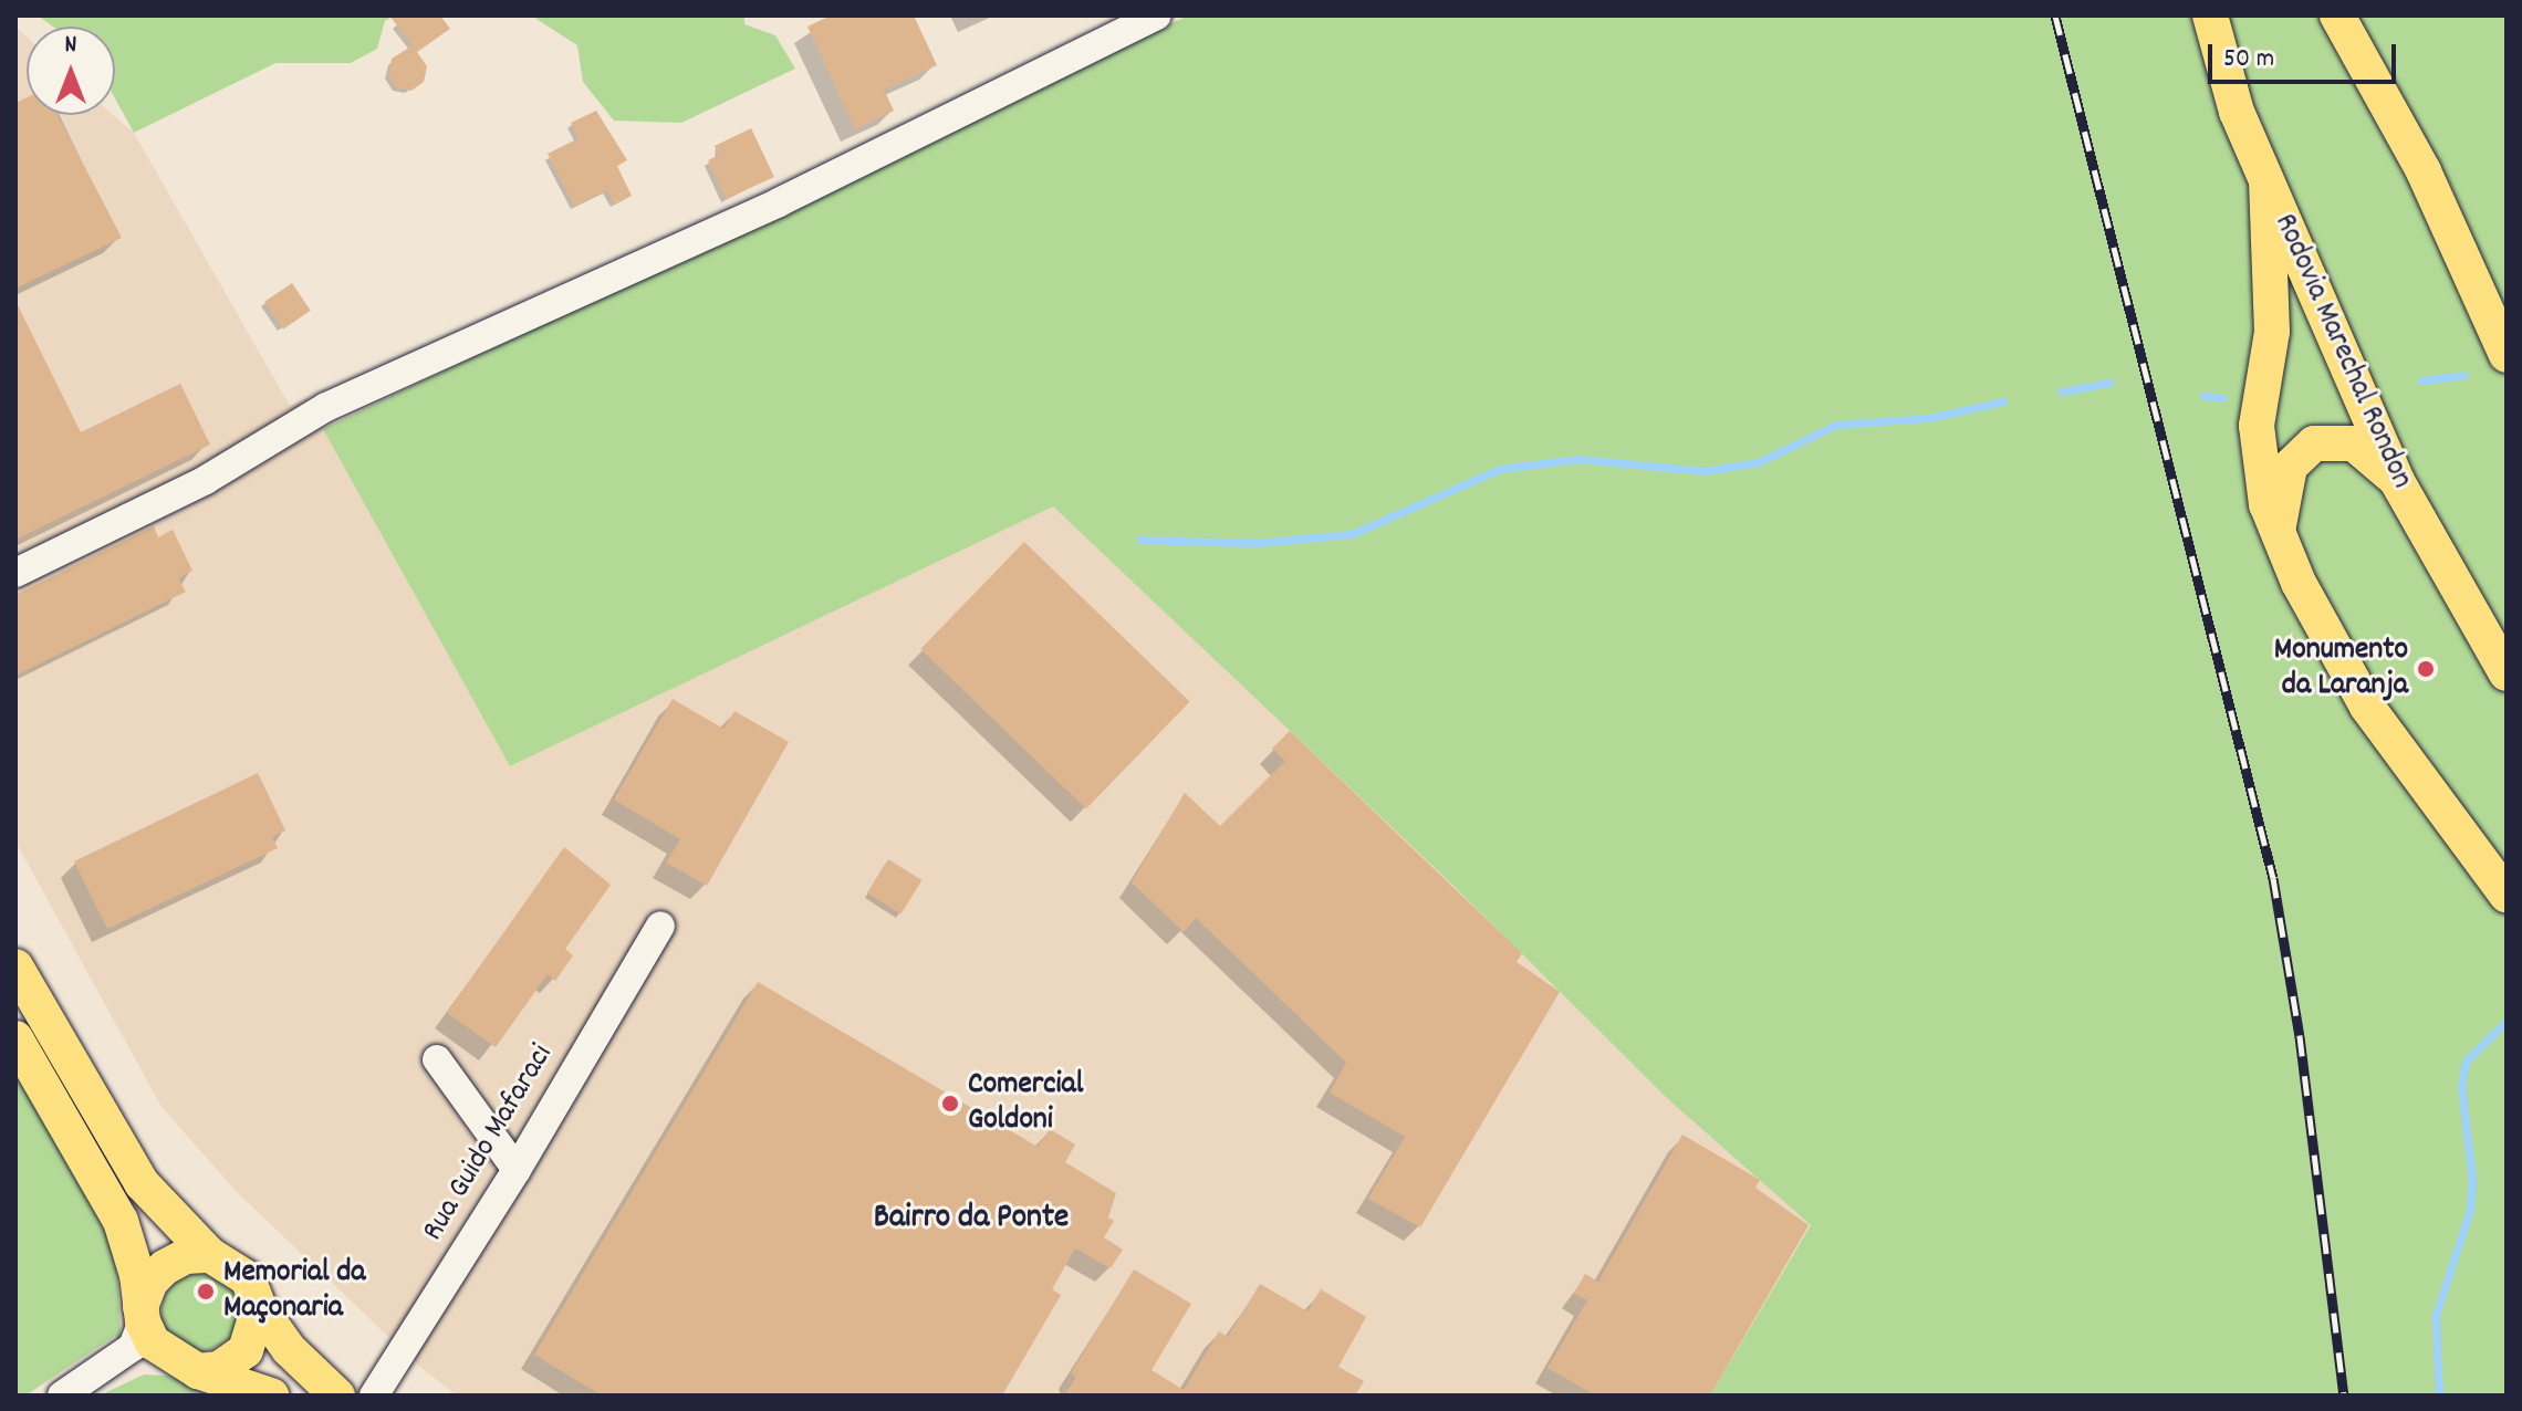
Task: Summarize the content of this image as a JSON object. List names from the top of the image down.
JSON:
{
  "streets": {
    "main road": ["Rodovia Marechal Rondon"],
    "street": ["Rua Guido Mafaraci"]
  },
  "districts": ["Bairro da Ponte"],
  "places": ["Monumento da Laranja", "Comercial Goldoni", "Memorial da Maçonaria"],
  "scale_bar": "50 m",
  "north": "top"
}
